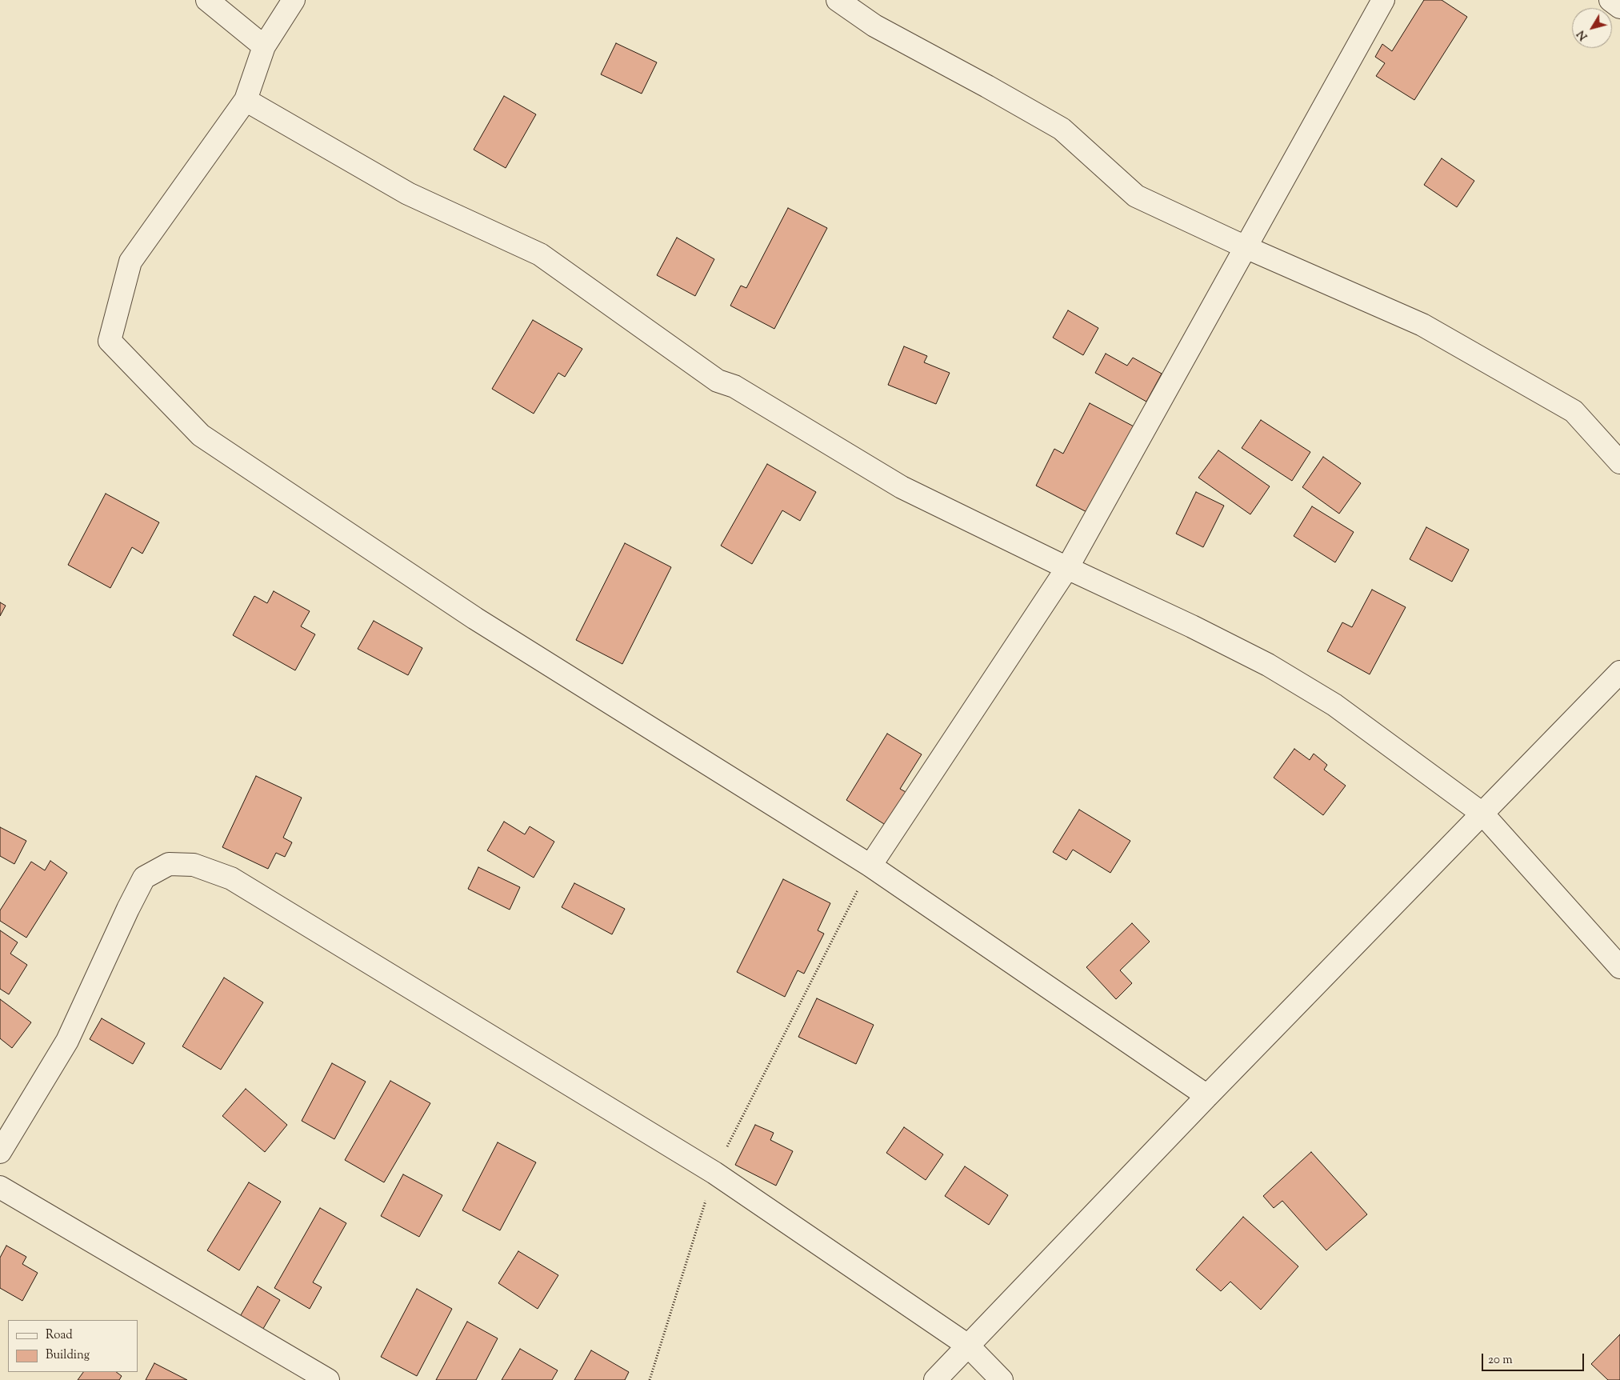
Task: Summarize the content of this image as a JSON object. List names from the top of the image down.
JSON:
{
  "legend": ["Road", "Building"],
  "scale_bar": "20 m",
  "north": "bottom left"
}
